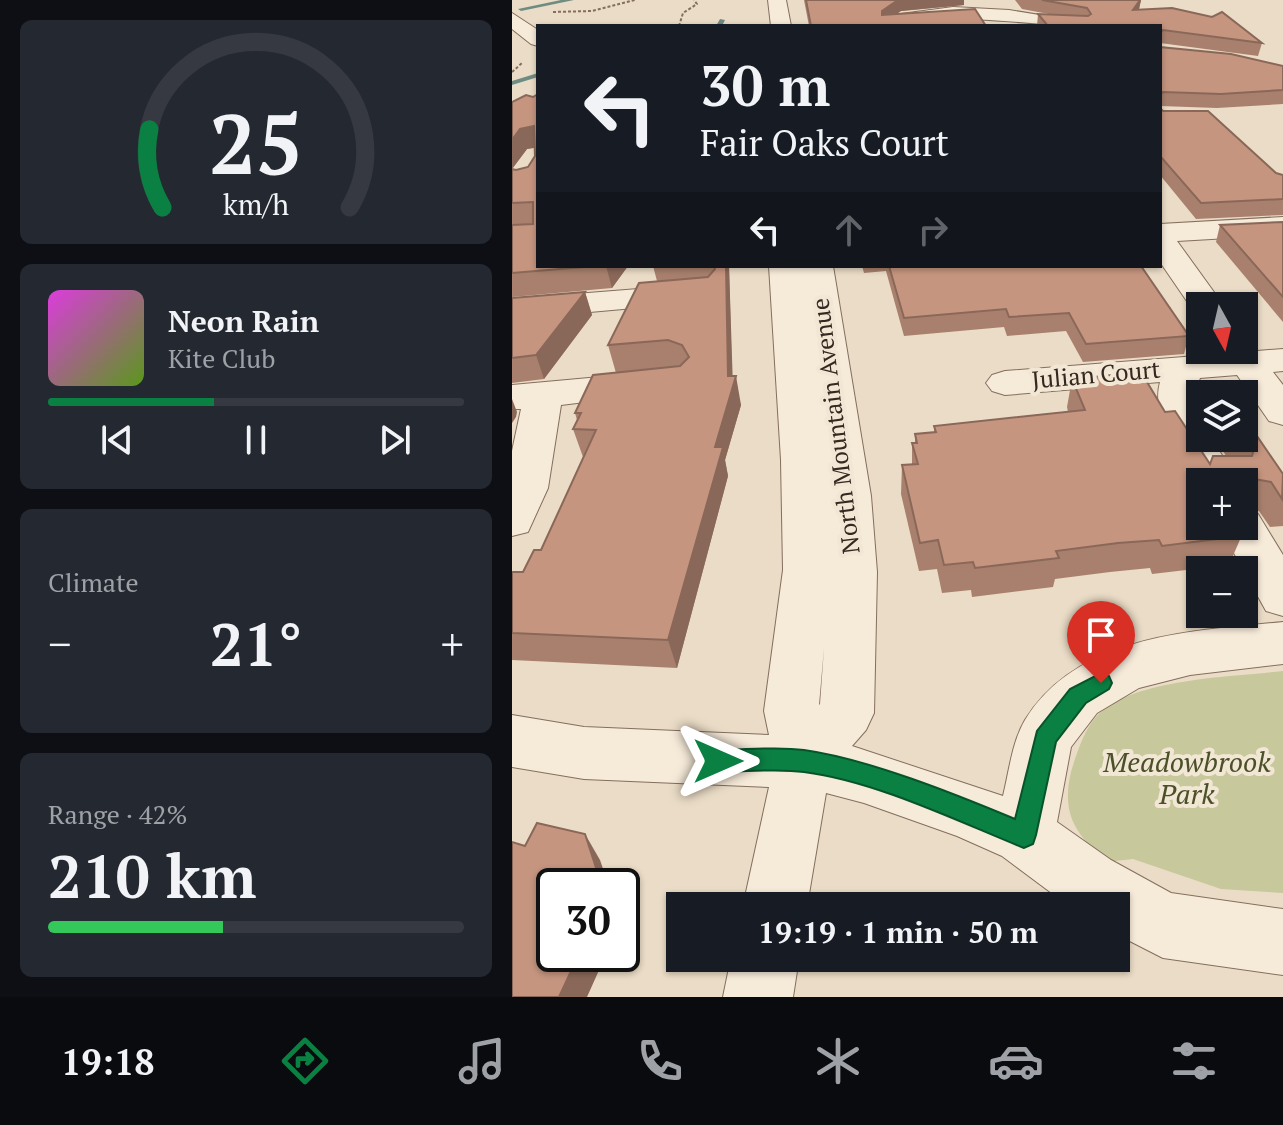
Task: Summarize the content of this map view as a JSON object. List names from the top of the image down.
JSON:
{
  "streets": {
    "street": ["Julian Court", "North Mountain Avenue"]
  },
  "parks": ["Meadowbrook Park"],
  "north": "bottom",
  "page": {
    "turn": ["30 m", "Fair Oaks Court"],
    "song": ["Neon Rain", "Kite Club"],
    "map_buttons": ["+", "−"],
    "tile": [
      "Climate",
      ["Range · 42%", "210 km"]
    ],
    "heat": ["−", "21°", "+"],
    "limit": "30",
    "trip": "19:19 · 1 min · 50 m",
    "tabs": "19:18",
    "gauge": ["25", "km/h"]
  }
}
